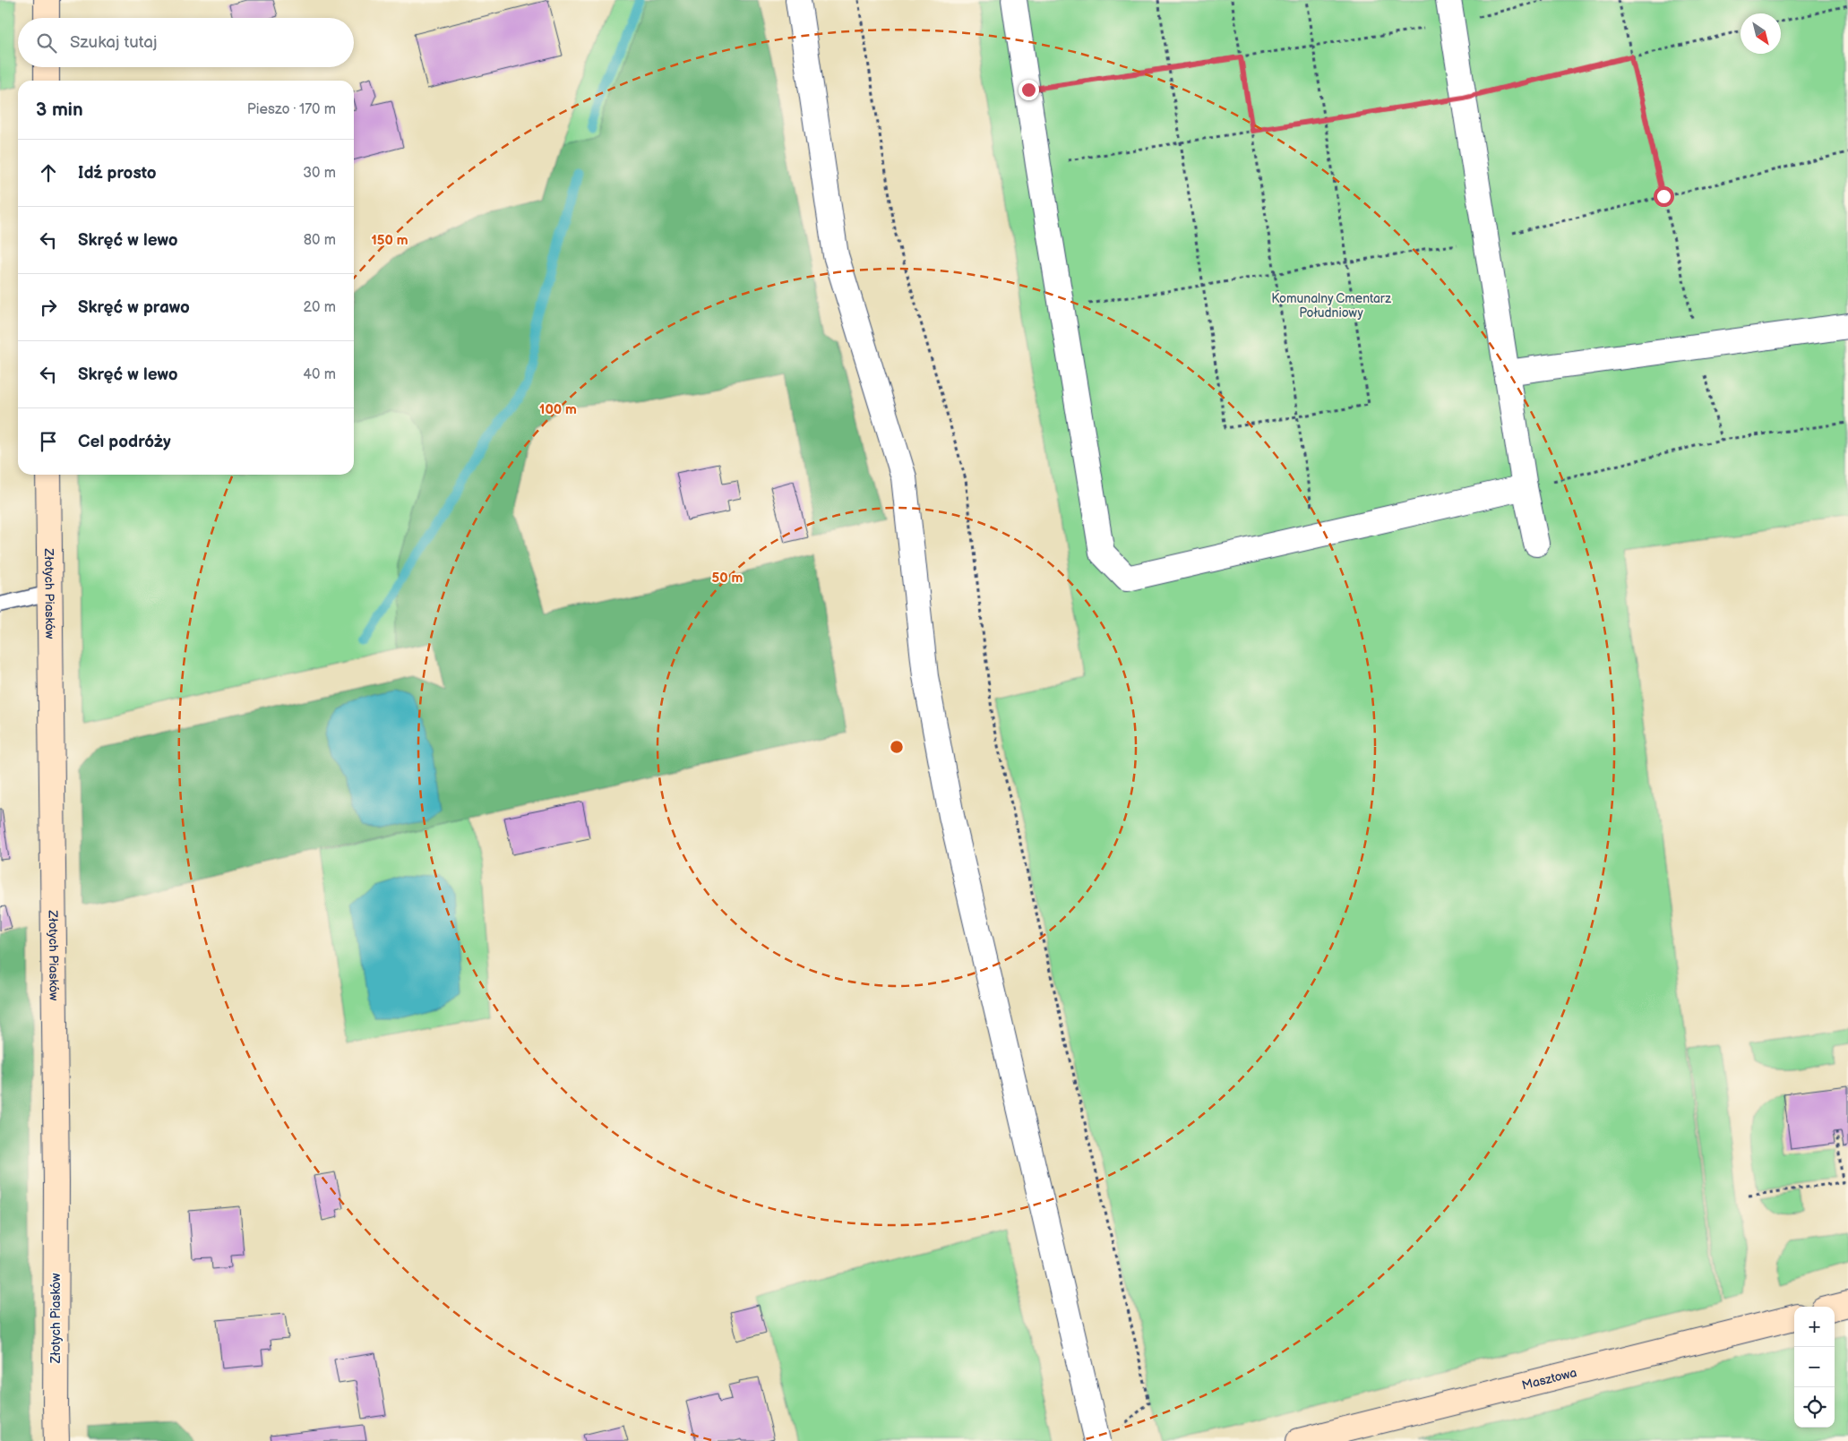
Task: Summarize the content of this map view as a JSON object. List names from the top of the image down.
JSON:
{
  "streets": {
    "street": ["Złotych Piasków", "Masztowa"]
  },
  "parks": ["Komunalny Cmentarz Południowy"],
  "north": "bottom right",
  "page": {
    "search": "Szukaj tutaj",
    "heading": ["3 min", "Pieszo · 170 m"],
    "list": [
      ["Idź prosto", "30 m"],
      ["Skręć w lewo", "80 m"],
      ["Skręć w prawo", "20 m"],
      ["Skręć w lewo", "40 m"],
      "Cel podróży"
    ],
    "map_buttons": ["+", "−"]
  },
  "rings": ["150 m", "100 m", "50 m"]
}
